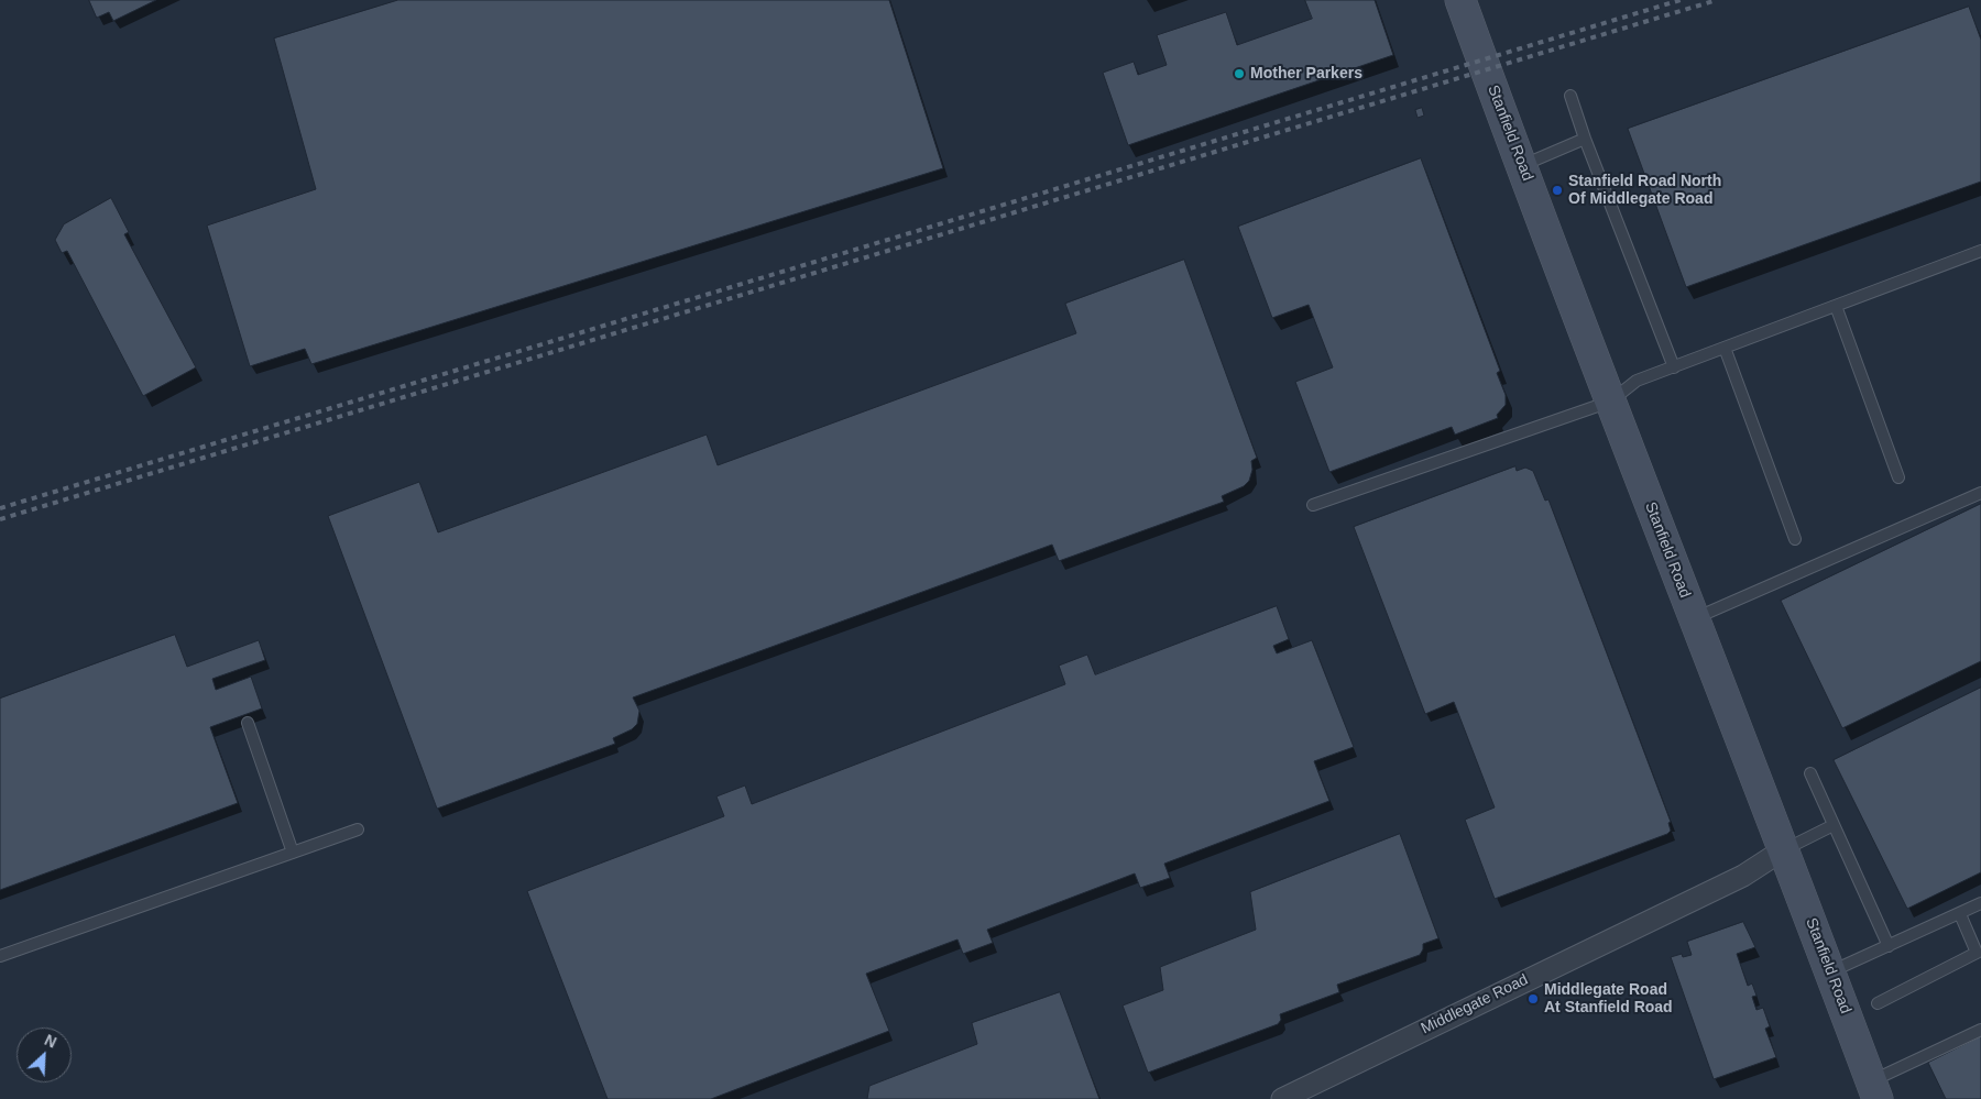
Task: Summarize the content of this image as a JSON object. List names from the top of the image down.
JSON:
{
  "streets": {
    "street": ["Stanfield Road", "Middlegate Road"]
  },
  "crossings": [
    ["Stanfield Road", "Middlegate Road"]
  ],
  "places": ["Mother Parkers", "Stanfield Road North Of Middlegate Road", "Middlegate Road At Stanfield Road"],
  "north": "top right"
}
